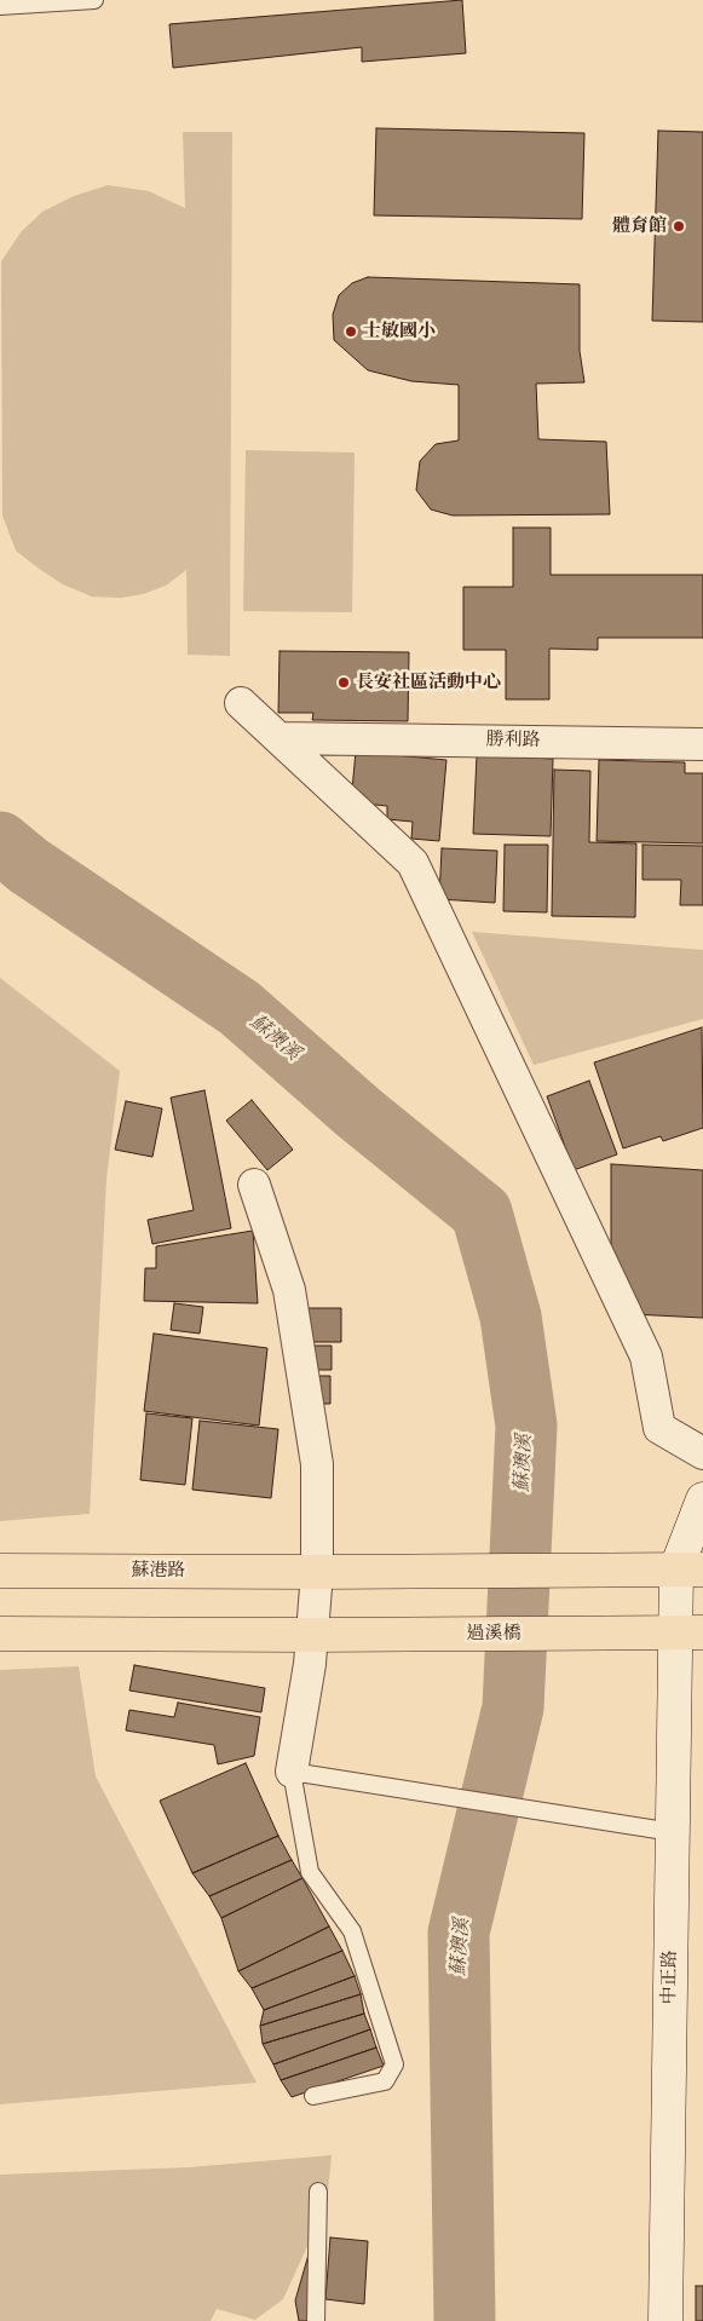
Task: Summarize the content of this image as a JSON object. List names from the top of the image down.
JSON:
{
  "streets": {
    "main road": ["蘇港路", "過溪橋"],
    "street": ["勝利路", "中正路"]
  },
  "crossings": [
    ["過溪橋", "中正路"]
  ],
  "water": ["蘇澳溪"],
  "places": ["體育館", "士敏國小", "長安社區活動中心"]
}
